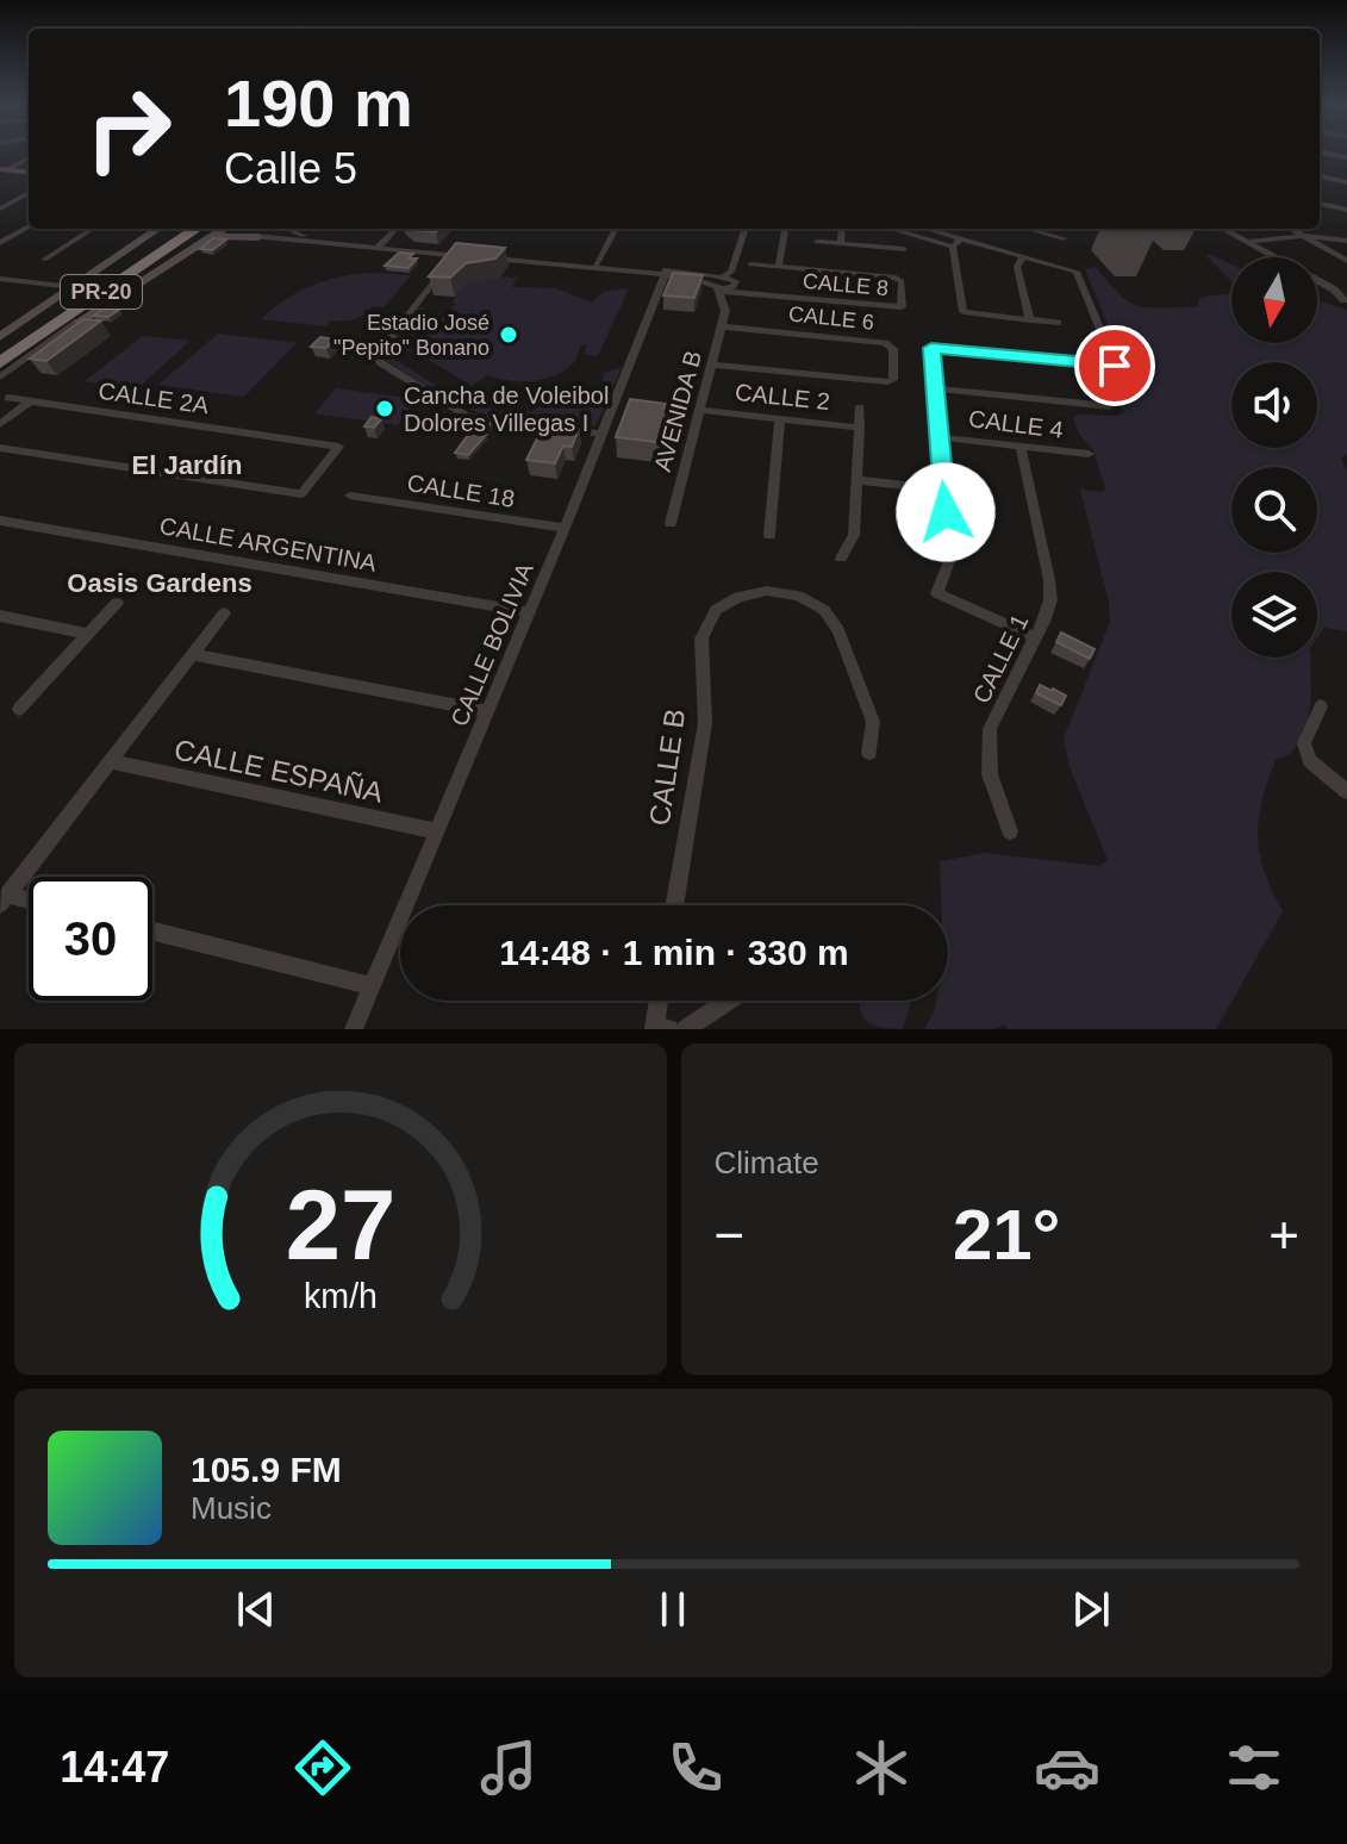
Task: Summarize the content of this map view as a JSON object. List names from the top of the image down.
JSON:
{
  "streets": {
    "highway": ["PR-20"],
    "street": [
      "CALLE 8",
      "CALLE 6",
      "CALLE 2",
      "CALLE 2A",
      "AVENIDA B",
      "CALLE 4",
      "CALLE 18",
      "CALLE ARGENTINA",
      "CALLE BOLIVIA",
      "CALLE 1",
      "CALLE B",
      "CALLE ESPAÑA"
    ]
  },
  "crossings": [
    ["CALLE 8", "AVENIDA B"],
    ["CALLE 6", "AVENIDA B"],
    ["CALLE 2", "AVENIDA B"],
    ["CALLE 4", "CALLE 1"],
    ["CALLE 18", "CALLE BOLIVIA"],
    ["CALLE ARGENTINA", "CALLE BOLIVIA"],
    ["CALLE BOLIVIA", "CALLE ESPAÑA"]
  ],
  "districts": ["El Jardín", "Oasis Gardens"],
  "places": ["Estadio José \"Pepito\" Bonano", "Cancha de Voleibol Dolores Villegas I"],
  "north": "bottom",
  "page": {
    "turn": ["190 m", "Calle 5"],
    "limit": "30",
    "trip": "14:48 · 1 min · 330 m",
    "tile": "Climate",
    "heat": ["−", "21°", "+"],
    "song": ["105.9 FM", "Music"],
    "tabs": "14:47",
    "gauge": ["27", "km/h"]
  }
}
